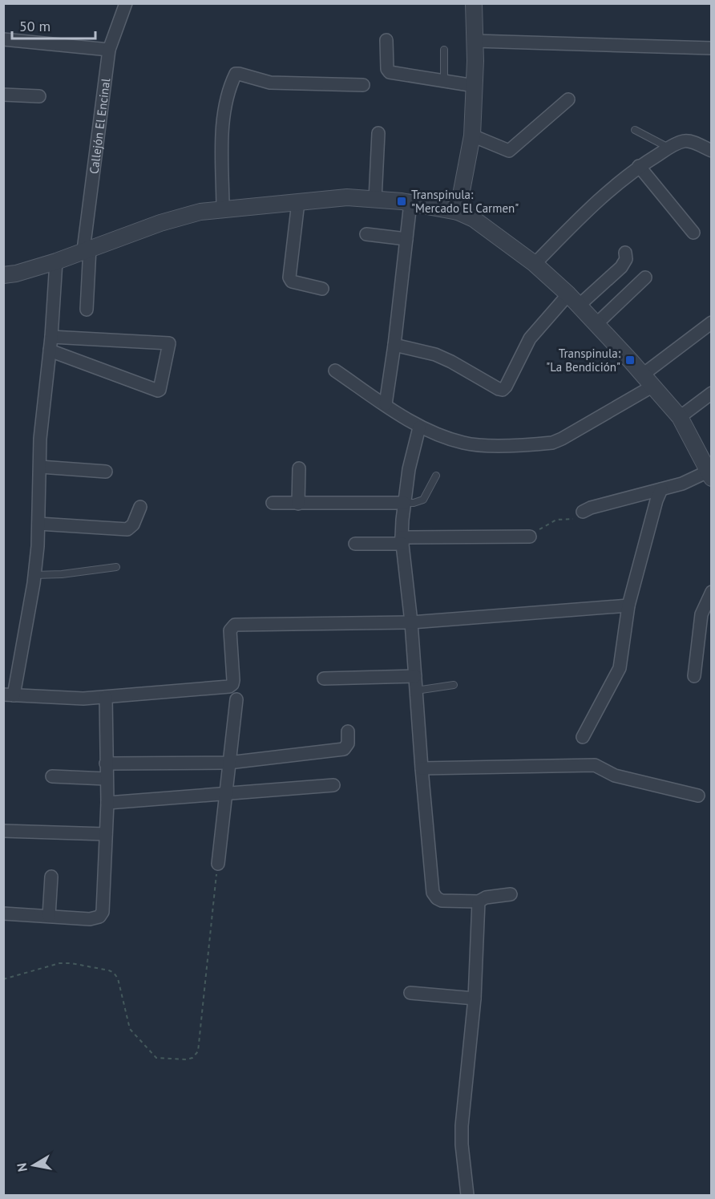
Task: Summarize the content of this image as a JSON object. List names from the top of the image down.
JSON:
{
  "streets": {
    "street": ["Callejón El Encinal"]
  },
  "places": {
    "transit": ["Transpinula: \"Mercado El Carmen\"", "Transpinula: \"La Bendición\""]
  },
  "scale_bar": "50 m",
  "north": "left"
}
